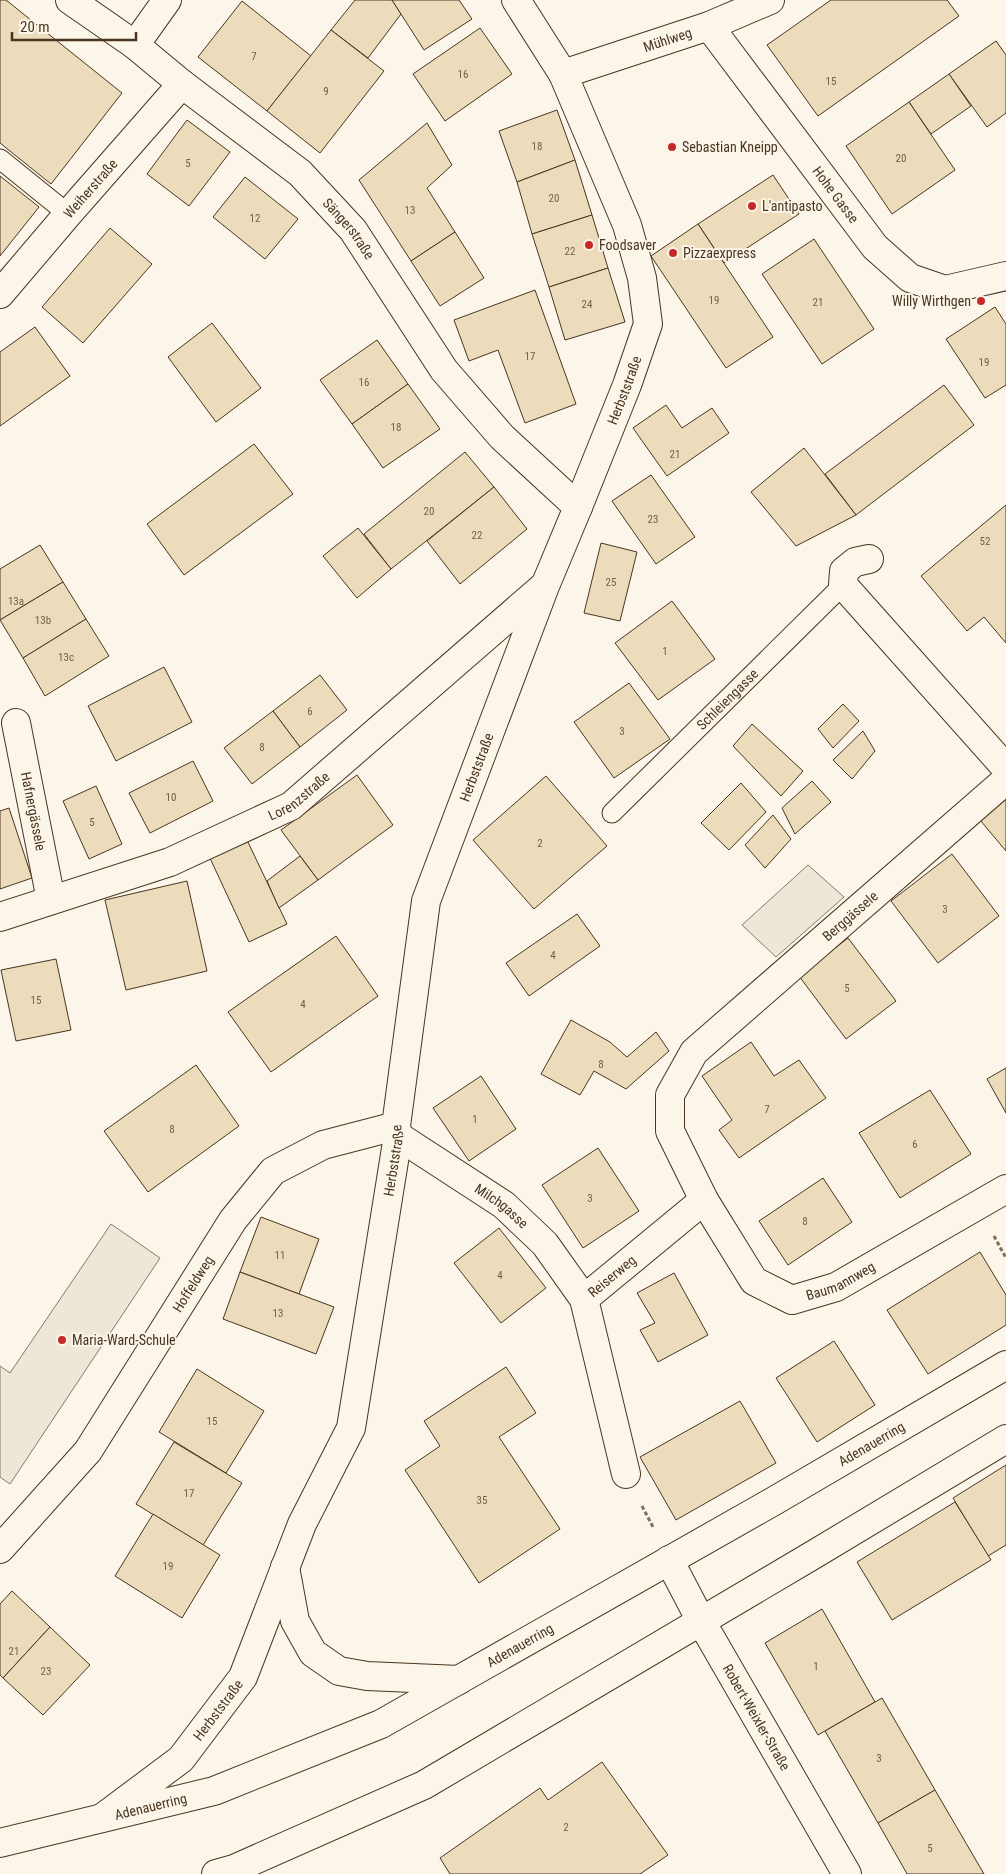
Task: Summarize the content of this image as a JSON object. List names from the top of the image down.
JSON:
{
  "streets": {
    "street": [
      "Mühlweg",
      "Weiherstraße",
      "Hohe Gasse",
      "Sängerstraße",
      "Herbststraße",
      "Schleiengasse",
      "Lorenzstraße",
      "Hafnergässele",
      "Berggässele",
      "Milchgasse",
      "Reiserweg",
      "Baumannweg",
      "Hoffeldweg",
      "Adenauerring",
      "Robert-Weixler-Straße"
    ]
  },
  "crossings": [
    ["Mühlweg", "Hohe Gasse"],
    ["Mühlweg", "Herbststraße"],
    ["Weiherstraße", "Sängerstraße"],
    ["Sängerstraße", "Herbststraße"],
    ["Herbststraße", "Lorenzstraße"],
    ["Herbststraße", "Milchgasse"],
    ["Herbststraße", "Hoffeldweg"],
    ["Herbststraße", "Adenauerring"],
    ["Lorenzstraße", "Hafnergässele"],
    ["Berggässele", "Reiserweg"],
    ["Berggässele", "Baumannweg"],
    ["Milchgasse", "Reiserweg"],
    ["Milchgasse", "Hoffeldweg"],
    ["Reiserweg", "Baumannweg"],
    ["Adenauerring", "Robert-Weixler-Straße"]
  ],
  "places": [
    "Sebastian Kneipp",
    "L'antipasto",
    "Foodsaver",
    "Pizzaexpress",
    "Willy Wirthgen",
    "Maria-Ward-Schule"
  ],
  "house_numbers": [
    "7",
    "16",
    "15",
    "9",
    "18",
    "20",
    "5",
    "20",
    "13",
    "12",
    "22",
    "19",
    "21",
    "24",
    "17",
    "19",
    "16",
    "18",
    "21",
    "20",
    "23",
    "22",
    "52",
    "25",
    "13a",
    "13b",
    "1",
    "13c",
    "6",
    "3",
    "8",
    "10",
    "5",
    "2",
    "3",
    "4",
    "5",
    "15",
    "4",
    "8",
    "7",
    "1",
    "8",
    "6",
    "3",
    "8",
    "11",
    "4",
    "13",
    "15",
    "17",
    "35",
    "19",
    "21",
    "1",
    "23",
    "3",
    "2",
    "5"
  ],
  "scale_bar": "20 m"
}
